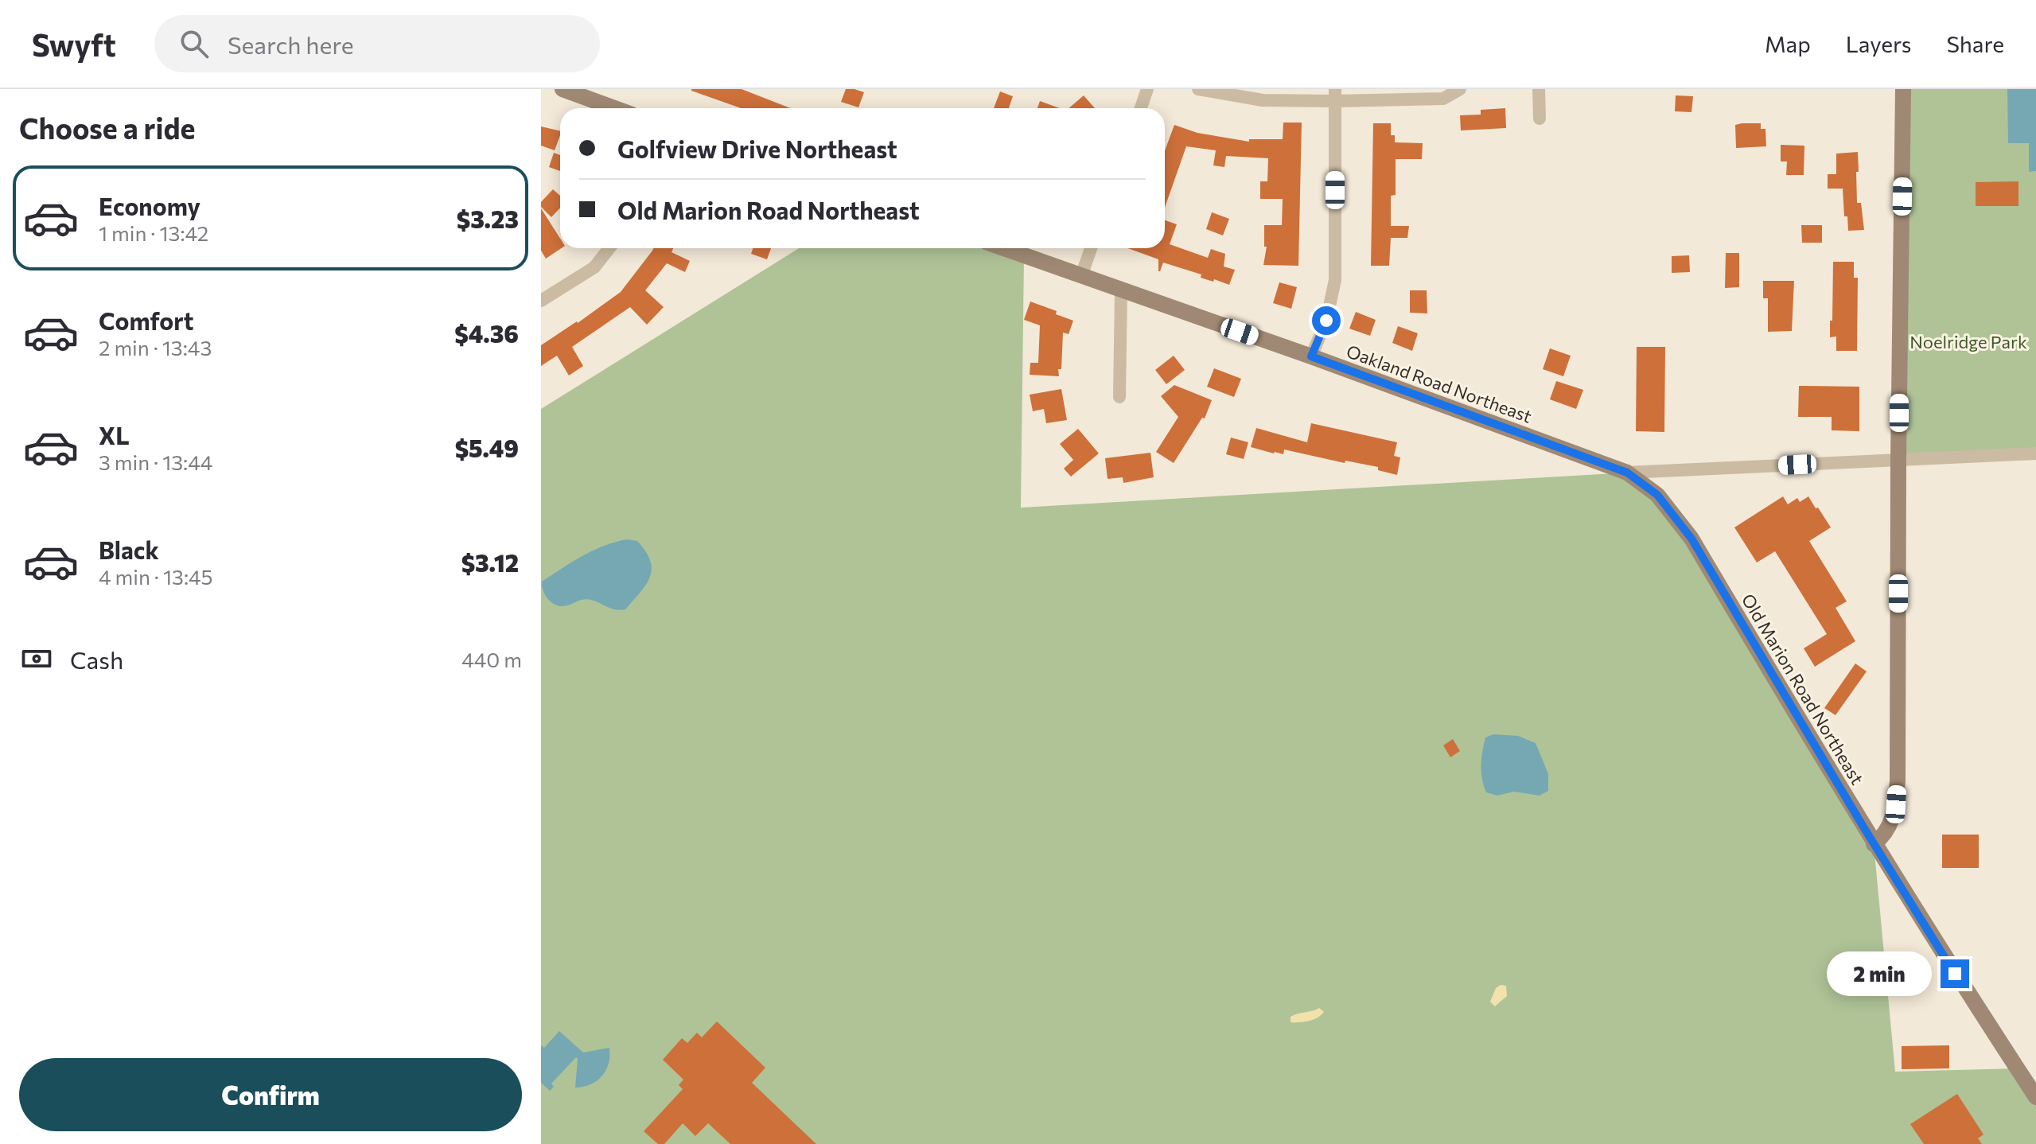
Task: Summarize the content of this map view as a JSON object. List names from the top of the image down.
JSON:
{
  "streets": {
    "main road": ["Oakland Road Northeast", "Old Marion Road Northeast"]
  },
  "crossings": [
    ["Oakland Road Northeast", "Old Marion Road Northeast"]
  ],
  "parks": ["Noelridge Park"],
  "page": {
    "header": "Swyft",
    "search": "Search here",
    "nav": ["Map", "Layers", "Share"],
    "heading": "Choose a ride",
    "banner": ["Golfview Drive Northeast", "Old Marion Road Northeast"],
    "list": [
      {
        "name": "Economy",
        "note": "1 min · 13:42",
        "value": "$3.23"
      },
      {
        "name": "Comfort",
        "note": "2 min · 13:43",
        "value": "$4.36"
      },
      {
        "name": "XL",
        "note": "3 min · 13:44",
        "value": "$5.49"
      },
      {
        "name": "Black",
        "note": "4 min · 13:45",
        "value": "$3.12"
      }
    ],
    "pay": ["Cash", "440 m"],
    "bubble": "2 min",
    "buttons": "Confirm"
  }
}
